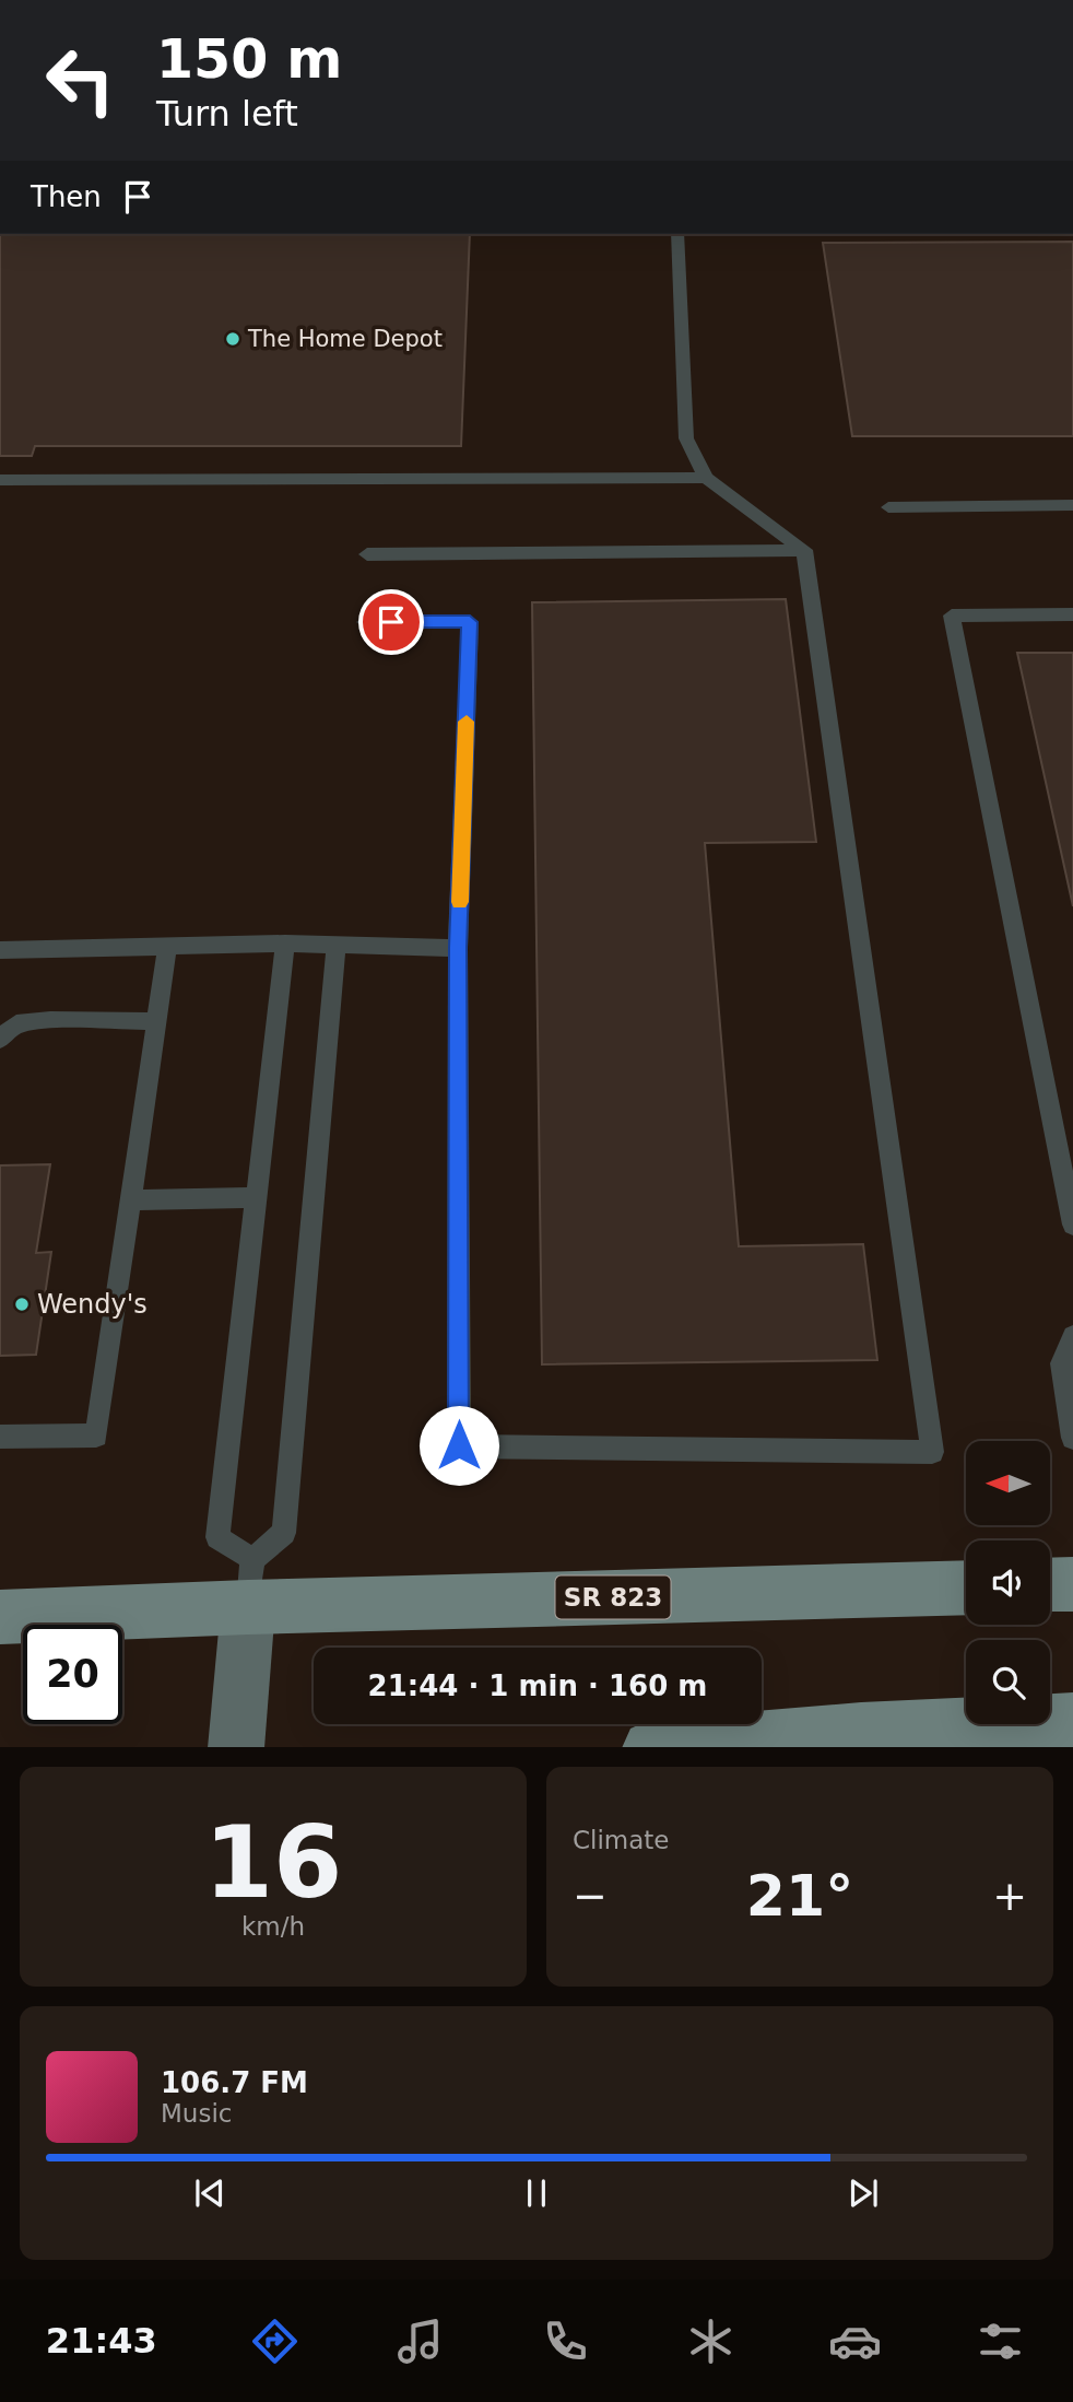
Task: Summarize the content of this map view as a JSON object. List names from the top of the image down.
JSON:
{
  "streets": {
    "main road": ["SR 823"]
  },
  "places": ["The Home Depot", "Wendy's"],
  "north": "left",
  "page": {
    "turn": ["150 m", "Turn left"],
    "then": "Then",
    "limit": "20",
    "trip": "21:44 · 1 min · 160 m",
    "tile": [
      ["16", "km/h"],
      "Climate"
    ],
    "heat": ["−", "21°", "+"],
    "song": ["106.7 FM", "Music"],
    "tabs": "21:43"
  }
}
